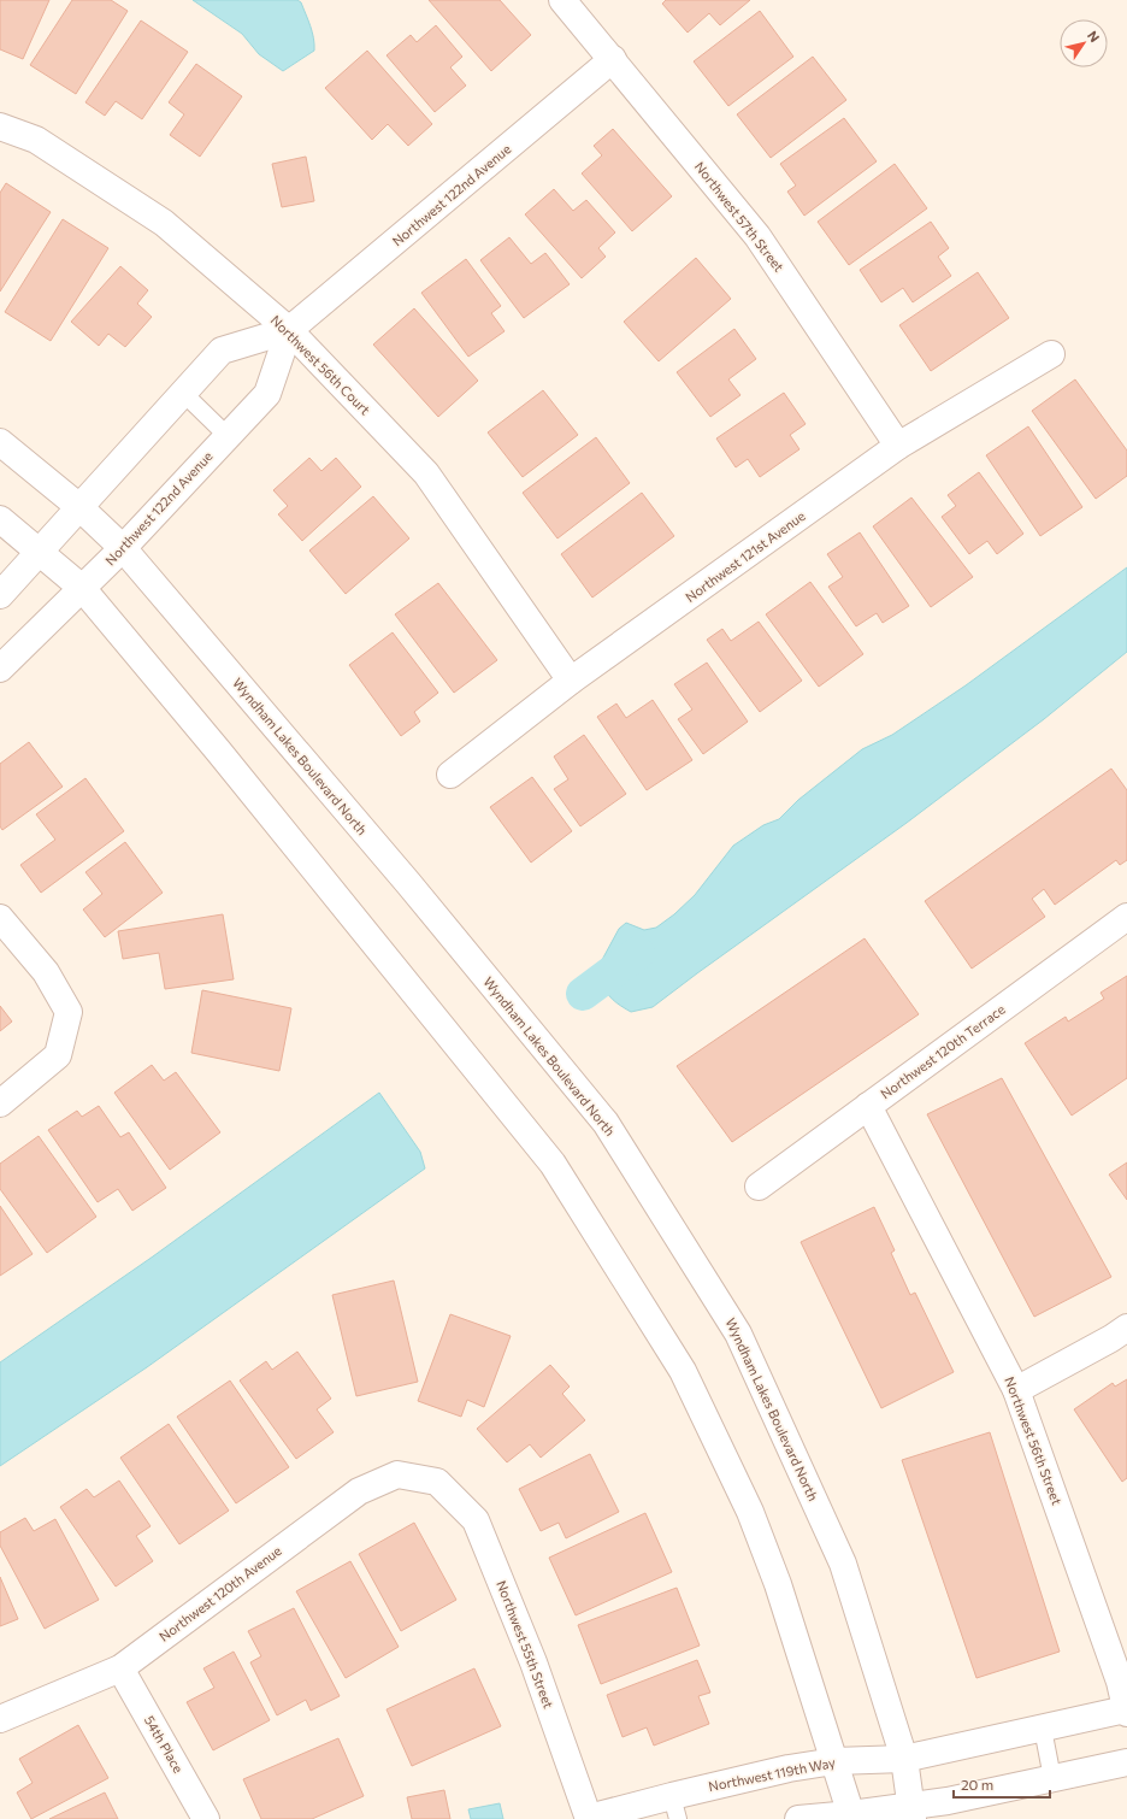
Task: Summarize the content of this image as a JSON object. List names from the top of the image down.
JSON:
{
  "streets": {
    "street": [
      "Northwest 122nd Avenue",
      "Northwest 57th Street",
      "Northwest 56th Court",
      "Northwest 121st Avenue",
      "Wyndham Lakes Boulevard North",
      "Northwest 120th Terrace",
      "Northwest 56th Street",
      "Northwest 120th Avenue",
      "Northwest 55th Street",
      "54th Place",
      "Northwest 119th Way"
    ]
  },
  "crossings": [
    ["Northwest 122nd Avenue", "Northwest 57th Street"],
    ["Northwest 122nd Avenue", "Northwest 56th Court"],
    ["Northwest 122nd Avenue", "Wyndham Lakes Boulevard North"],
    ["Northwest 57th Street", "Northwest 121st Avenue"],
    ["Northwest 56th Court", "Northwest 121st Avenue"],
    ["Wyndham Lakes Boulevard North", "Northwest 119th Way"],
    ["Northwest 120th Terrace", "Northwest 56th Street"],
    ["Northwest 56th Street", "Northwest 119th Way"],
    ["Northwest 120th Avenue", "Northwest 55th Street"],
    ["Northwest 120th Avenue", "54th Place"],
    ["Northwest 55th Street", "Northwest 119th Way"]
  ],
  "scale_bar": "20 m",
  "north": "top right"
}
